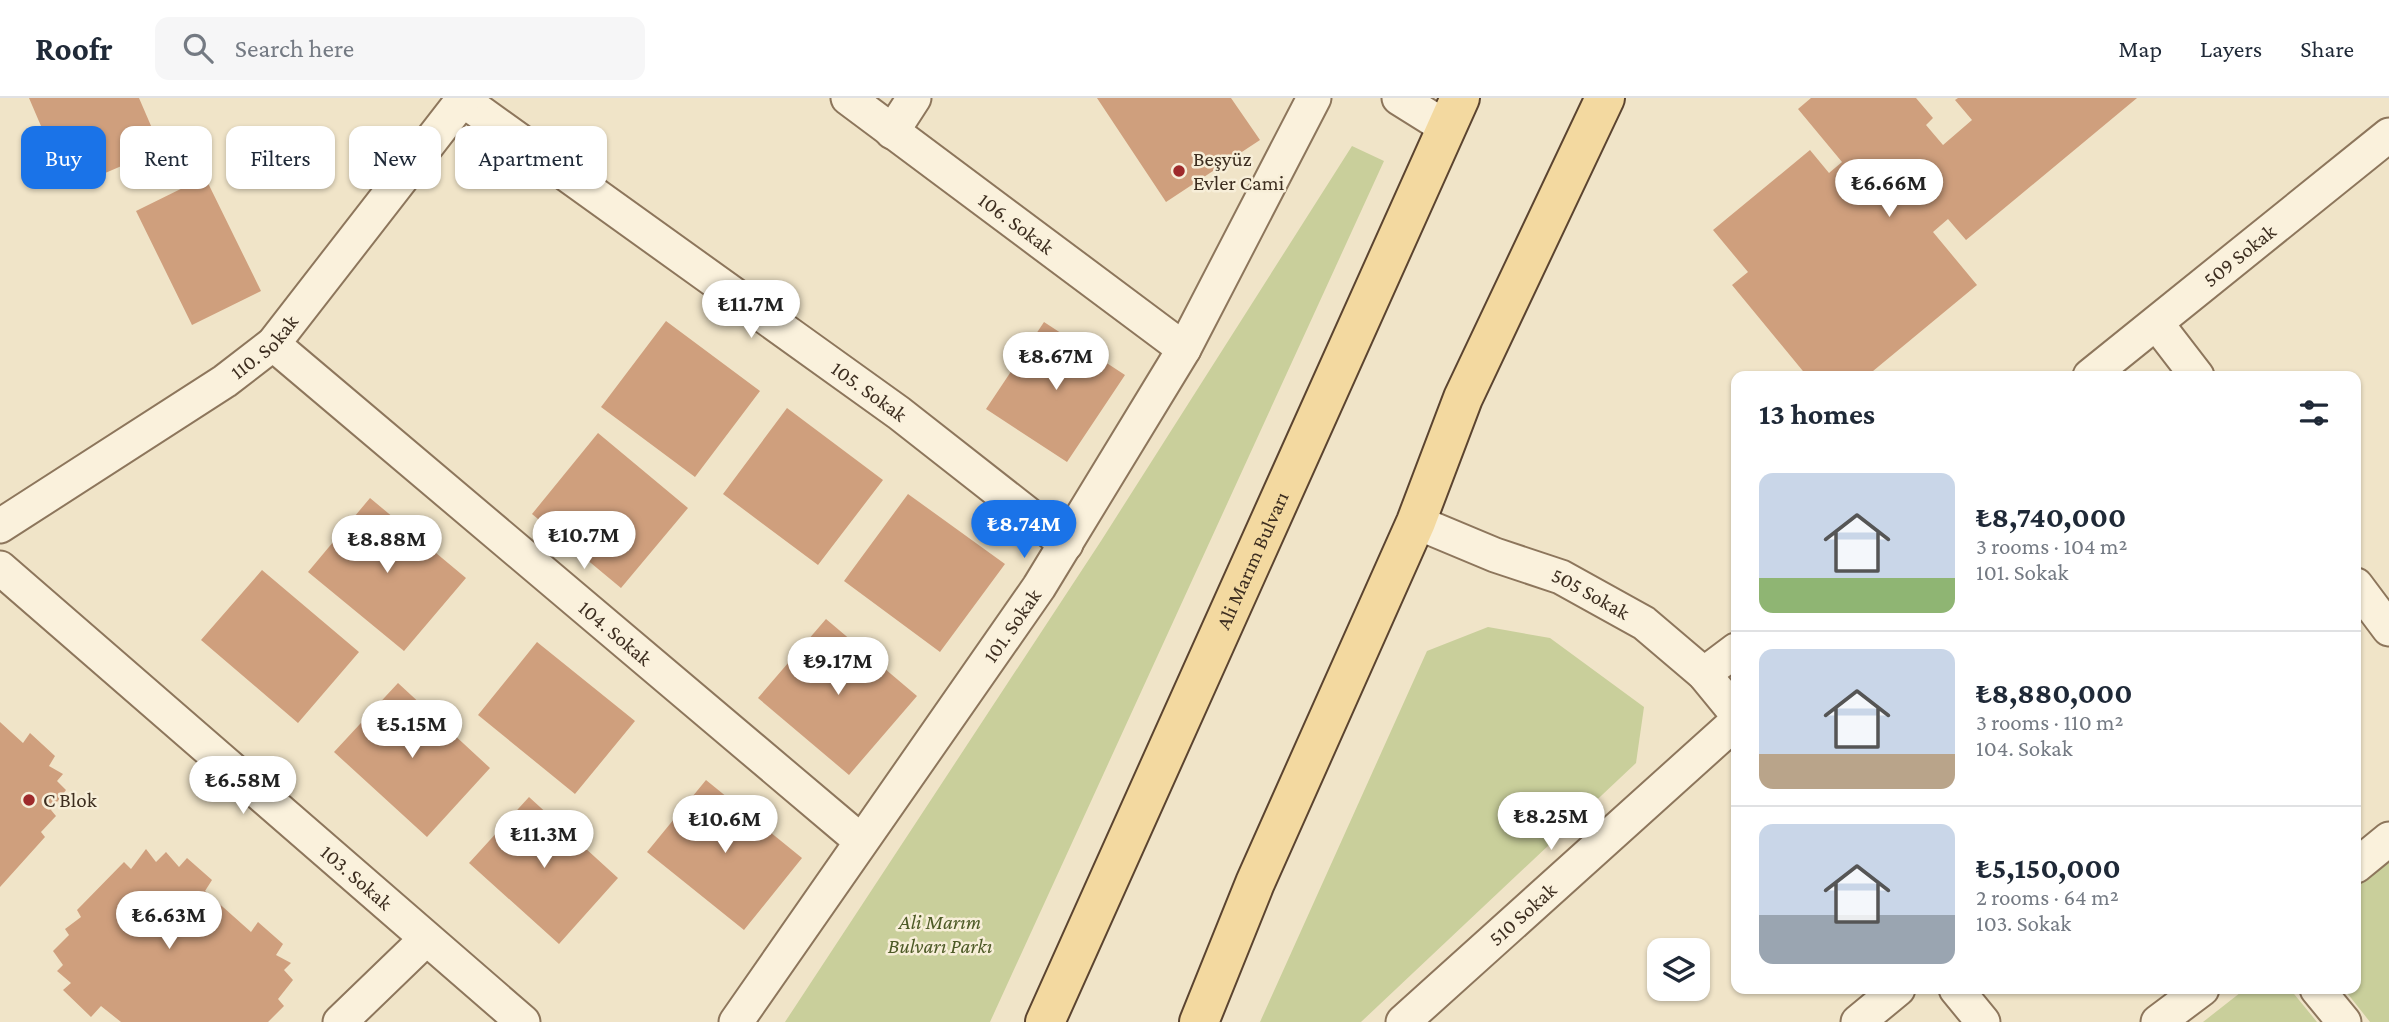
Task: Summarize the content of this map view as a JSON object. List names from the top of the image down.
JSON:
{
  "streets": {
    "main road": ["Ali Marım Bulvarı"],
    "street": [
      "106. Sokak",
      "509 Sokak",
      "110. Sokak",
      "105. Sokak",
      "505 Sokak",
      "101. Sokak",
      "104. Sokak",
      "103. Sokak",
      "510 Sokak"
    ]
  },
  "crossings": [
    ["106. Sokak", "101. Sokak"],
    ["110. Sokak", "105. Sokak"],
    ["110. Sokak", "104. Sokak"],
    ["105. Sokak", "101. Sokak"],
    ["101. Sokak", "104. Sokak"]
  ],
  "parks": ["Ali Marım Bulvarı Parkı"],
  "places": ["Beşyüz Evler Cami", "C Blok"],
  "page": {
    "header": "Roofr",
    "search": "Search here",
    "nav": ["Map", "Layers", "Share"],
    "chip": [
      "Buy",
      "Rent",
      "Filters",
      "New",
      "Apartment"
    ],
    "price": [
      "₺6.66M",
      "₺11.7M",
      "₺8.67M",
      "₺8.74M",
      "₺10.7M",
      "₺8.88M",
      "₺9.17M",
      "₺5.15M",
      "₺6.58M",
      "₺8.25M",
      "₺10.6M",
      "₺11.3M",
      "₺6.63M"
    ],
    "heading": "13 homes",
    "list": [
      {
        "name": "₺8,740,000",
        "note": "3 rooms · 104 m² · 101. Sokak"
      },
      {
        "name": "₺8,880,000",
        "note": "3 rooms · 110 m² · 104. Sokak"
      },
      {
        "name": "₺5,150,000",
        "note": "2 rooms · 64 m² · 103. Sokak"
      }
    ]
  }
}
